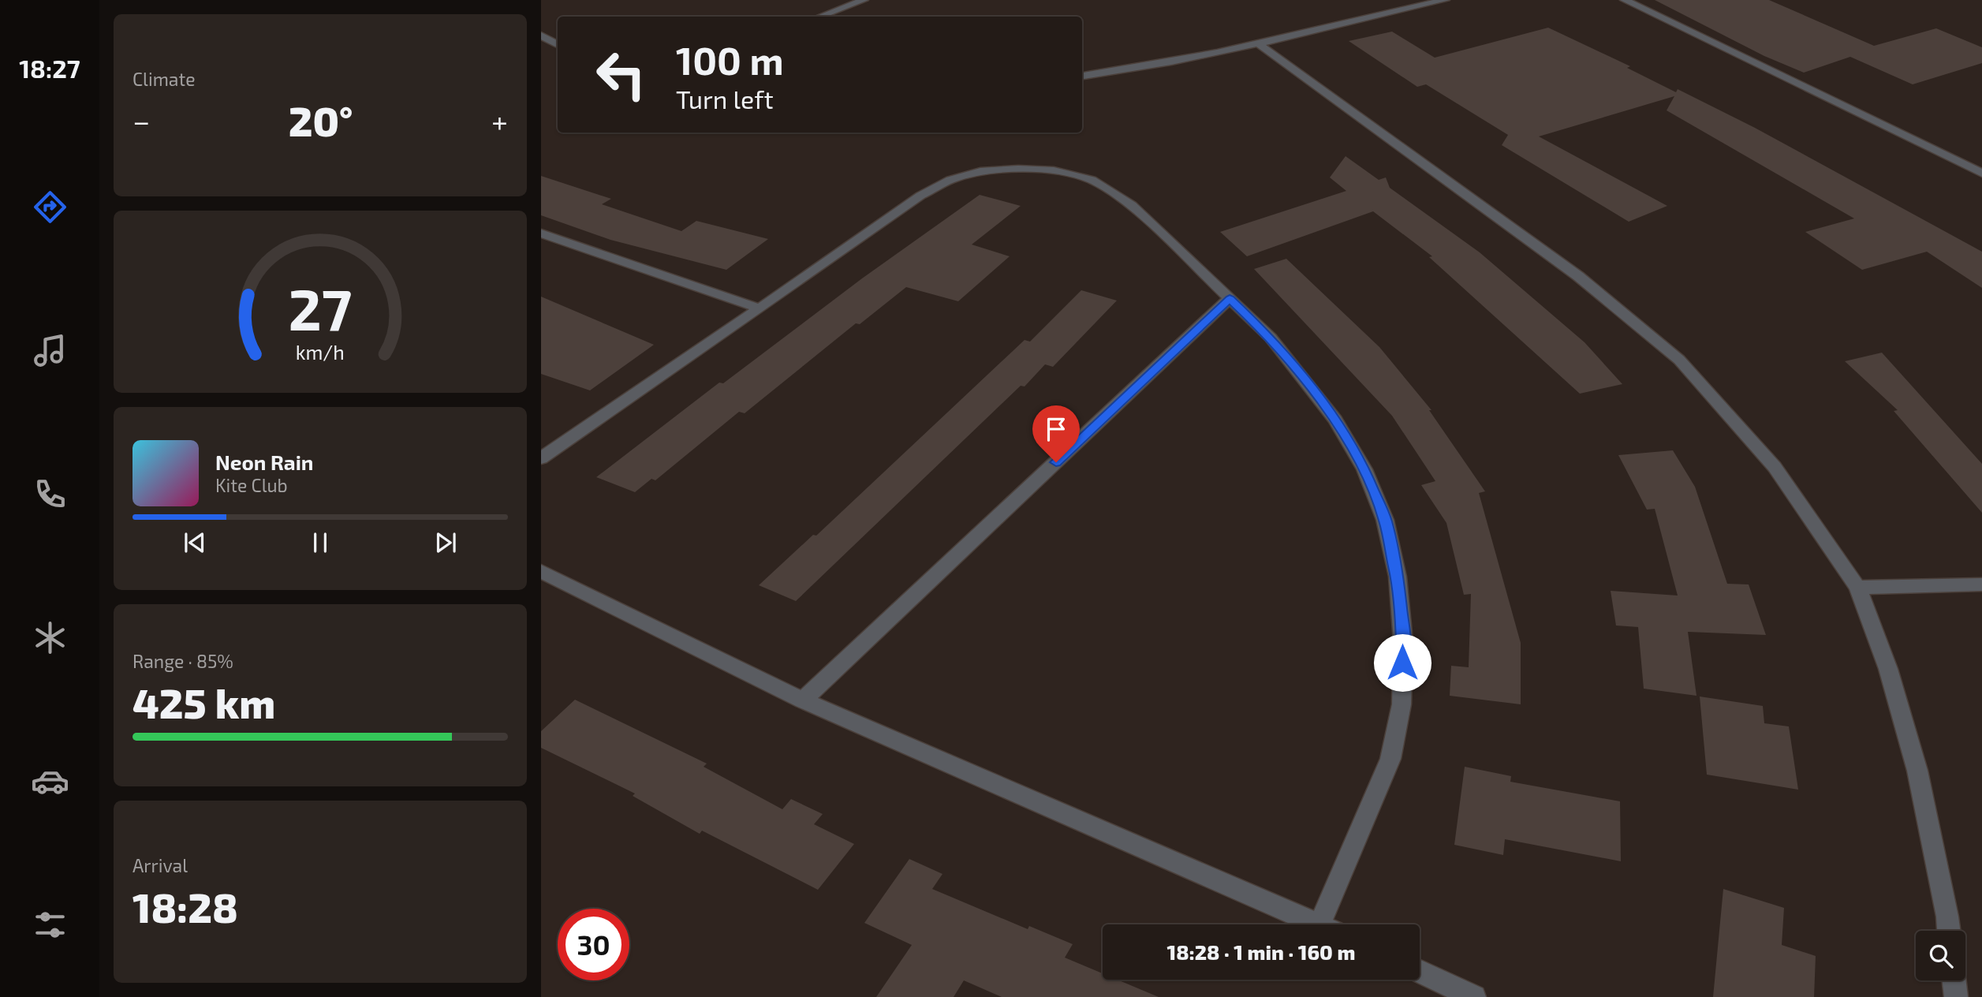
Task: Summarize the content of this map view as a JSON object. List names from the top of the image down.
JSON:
{
  "page": {
    "tabs": "18:27",
    "tile": [
      "Climate",
      ["Range · 85%", "425 km"],
      ["Arrival", "18:28"]
    ],
    "turn": ["100 m", "Turn left"],
    "heat": ["−", "20°", "+"],
    "song": ["Neon Rain", "Kite Club"],
    "limit": "30",
    "trip": "18:28 · 1 min · 160 m",
    "gauge": ["27", "km/h"]
  }
}
